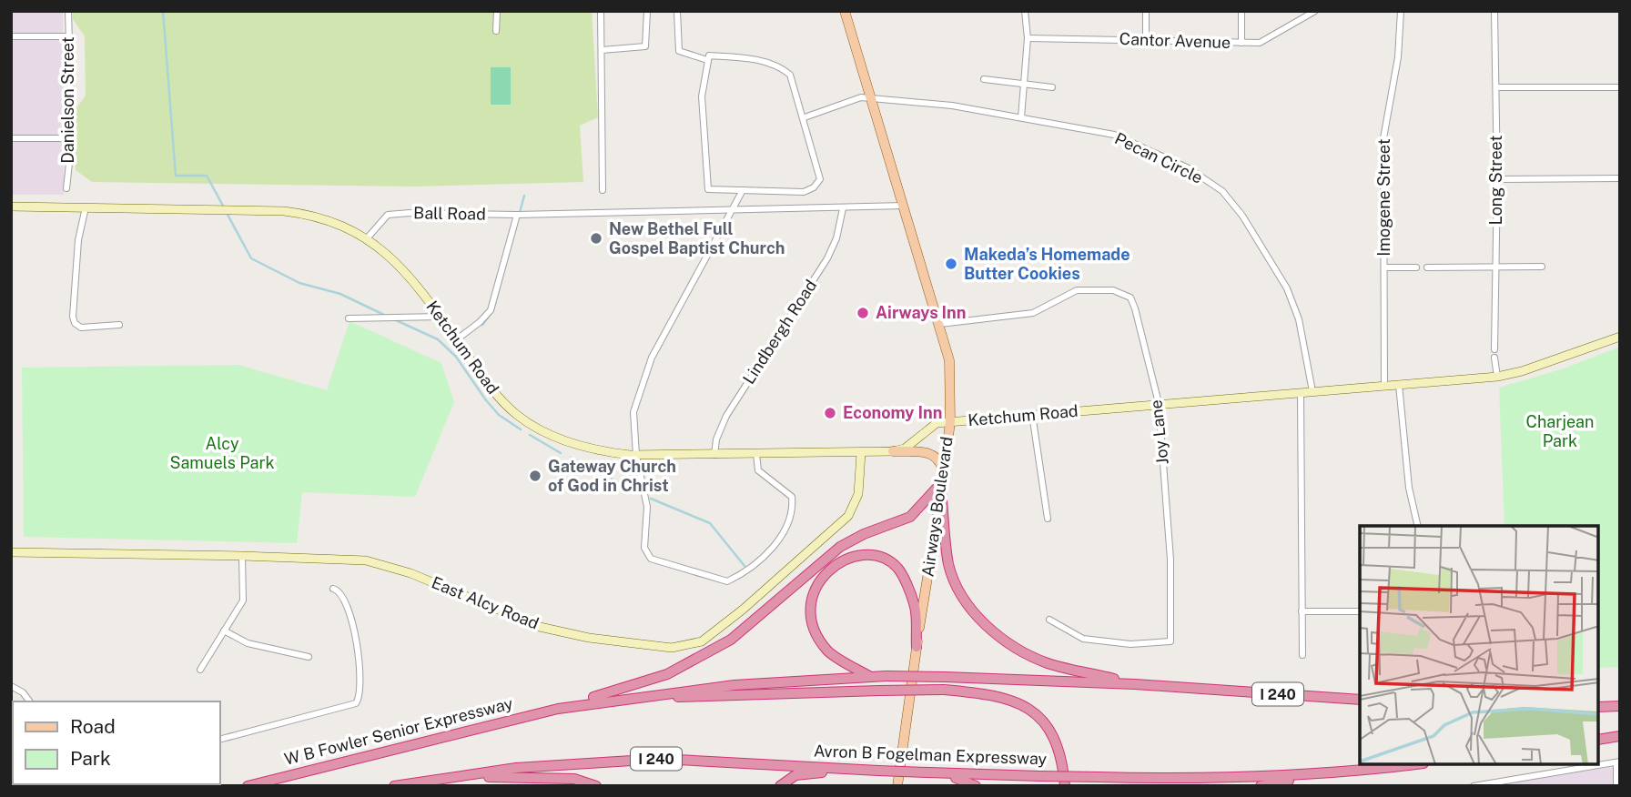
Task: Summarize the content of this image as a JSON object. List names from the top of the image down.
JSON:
{
  "streets": {
    "highway": ["I 240", "W B Fowler Senior Expressway", "Avron B Fogelman Expressway"],
    "main road": ["Ketchum Road", "Airways Boulevard", "East Alcy Road"],
    "street": [
      "Cantor Avenue",
      "Danielson Street",
      "Pecan Circle",
      "Long Street",
      "Imogene Street",
      "Ball Road",
      "Lindbergh Road",
      "Joy Lane"
    ]
  },
  "crossings": [
    ["Pecan Circle", "Ketchum Road"],
    ["Pecan Circle", "Airways Boulevard"],
    ["Imogene Street", "Ketchum Road"],
    ["Ball Road", "Lindbergh Road"],
    ["Ball Road", "Ketchum Road"],
    ["Ball Road", "Airways Boulevard"],
    ["Lindbergh Road", "Ketchum Road"],
    ["Ketchum Road", "Joy Lane"],
    ["Ketchum Road", "Airways Boulevard"],
    ["Ketchum Road", "East Alcy Road"],
    ["Joy Lane", "Airways Boulevard"],
    ["I 240", "W B Fowler Senior Expressway"],
    ["I 240", "Avron B Fogelman Expressway"]
  ],
  "parks": ["Charjean Park", "Alcy Samuels Park"],
  "places": [
    "New Bethel Full Gospel Baptist Church",
    "Makeda’s Homemade Butter Cookies",
    "Airways Inn",
    "Economy Inn",
    "Gateway Church of God in Christ"
  ],
  "legend": ["Road", "Park"]
}
